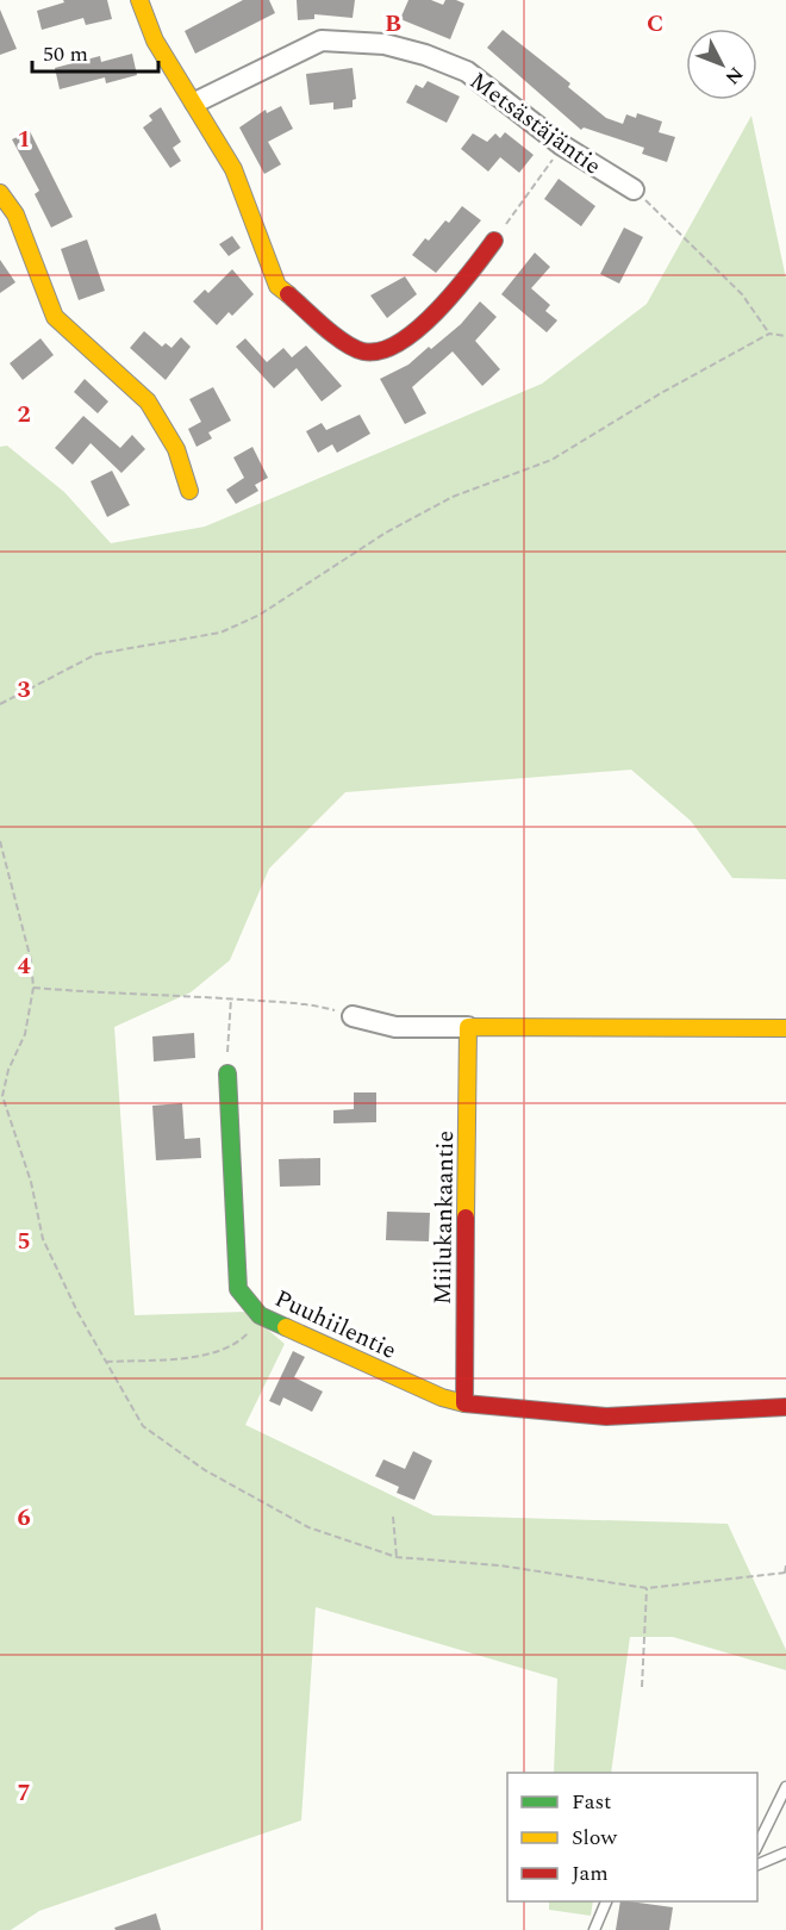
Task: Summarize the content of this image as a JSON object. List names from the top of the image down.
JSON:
{
  "streets": {
    "street": ["Metsästäjäntie", "Miilukankaantie", "Puuhiilentie"]
  },
  "crossings": [
    ["Miilukankaantie", "Puuhiilentie"]
  ],
  "legend": ["Fast", "Slow", "Jam"],
  "scale_bar": "50 m",
  "north": "bottom right",
  "grid": {
    "columns": ["B", "C"],
    "rows": [
      "1",
      "2",
      "3",
      "4",
      "5",
      "6",
      "7"
    ]
  }
}
